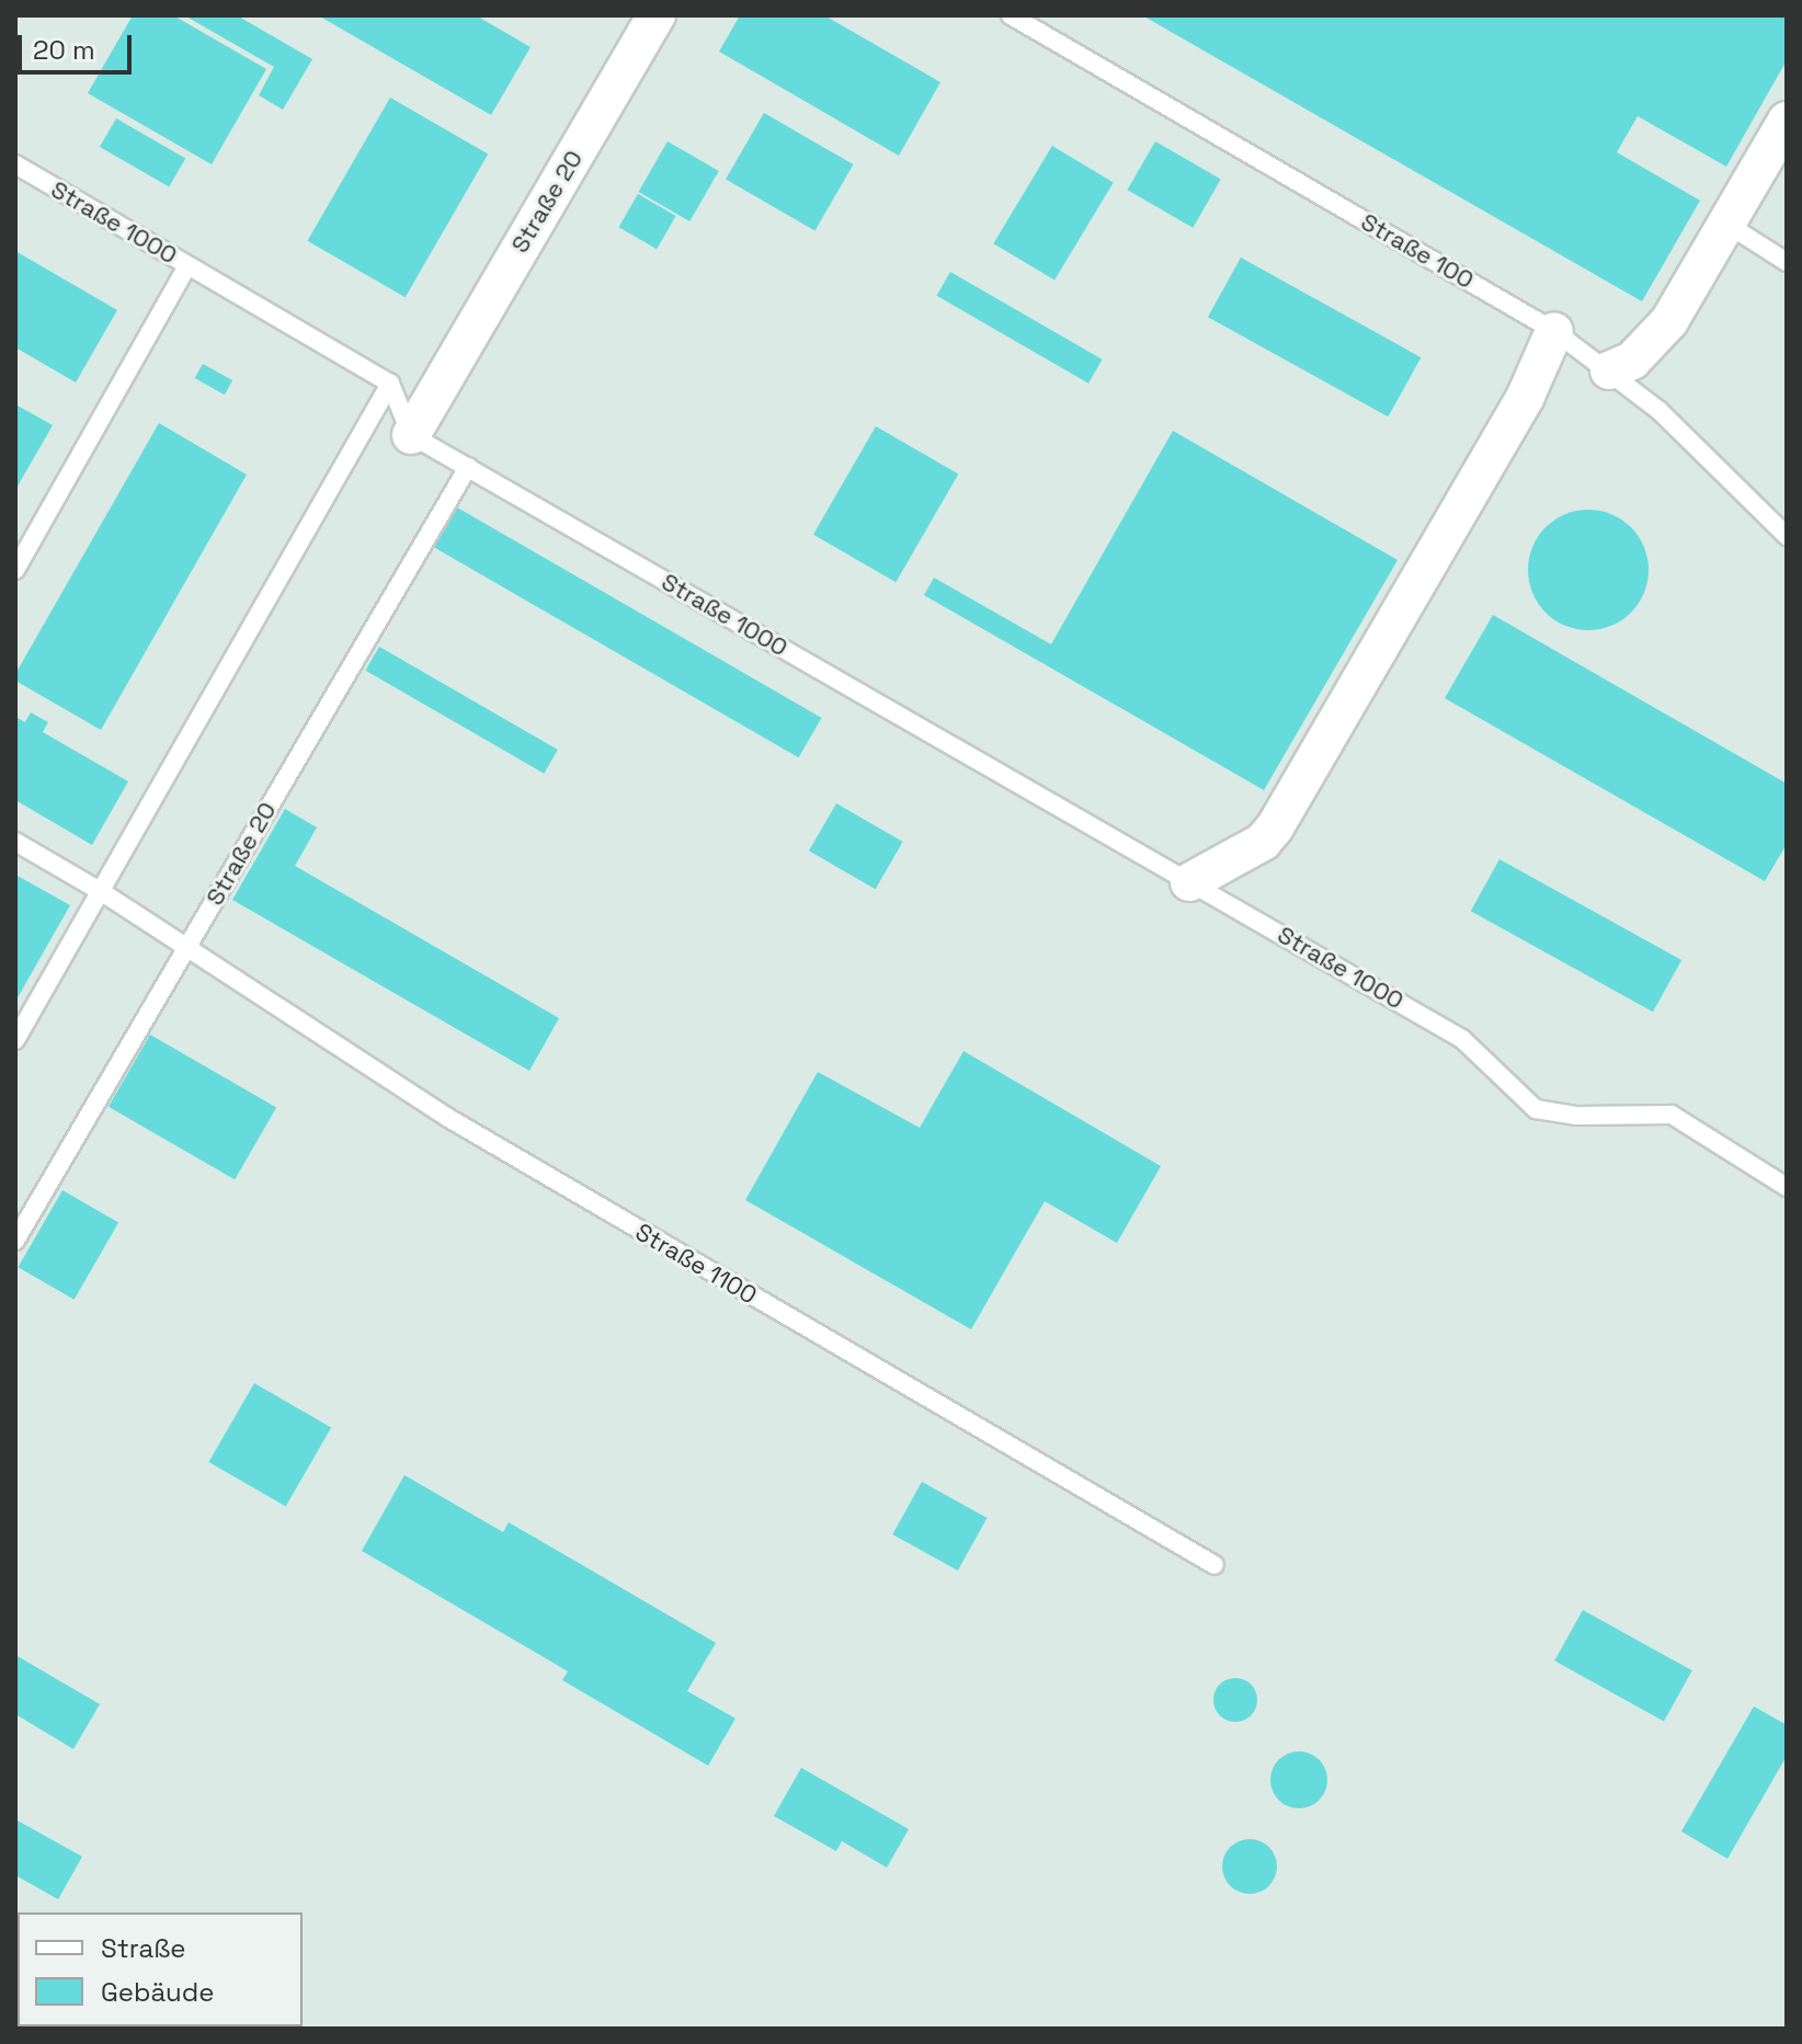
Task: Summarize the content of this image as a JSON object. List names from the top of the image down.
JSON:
{
  "streets": {
    "street": ["Straße 20"],
    "lane": ["Straße 1000", "Straße 100", "Straße 1100"]
  },
  "crossings": [
    ["Straße 20", "Straße 1000"],
    ["Straße 20", "Straße 1100"]
  ],
  "legend": ["Straße", "Gebäude"],
  "scale_bar": "20 m"
}
